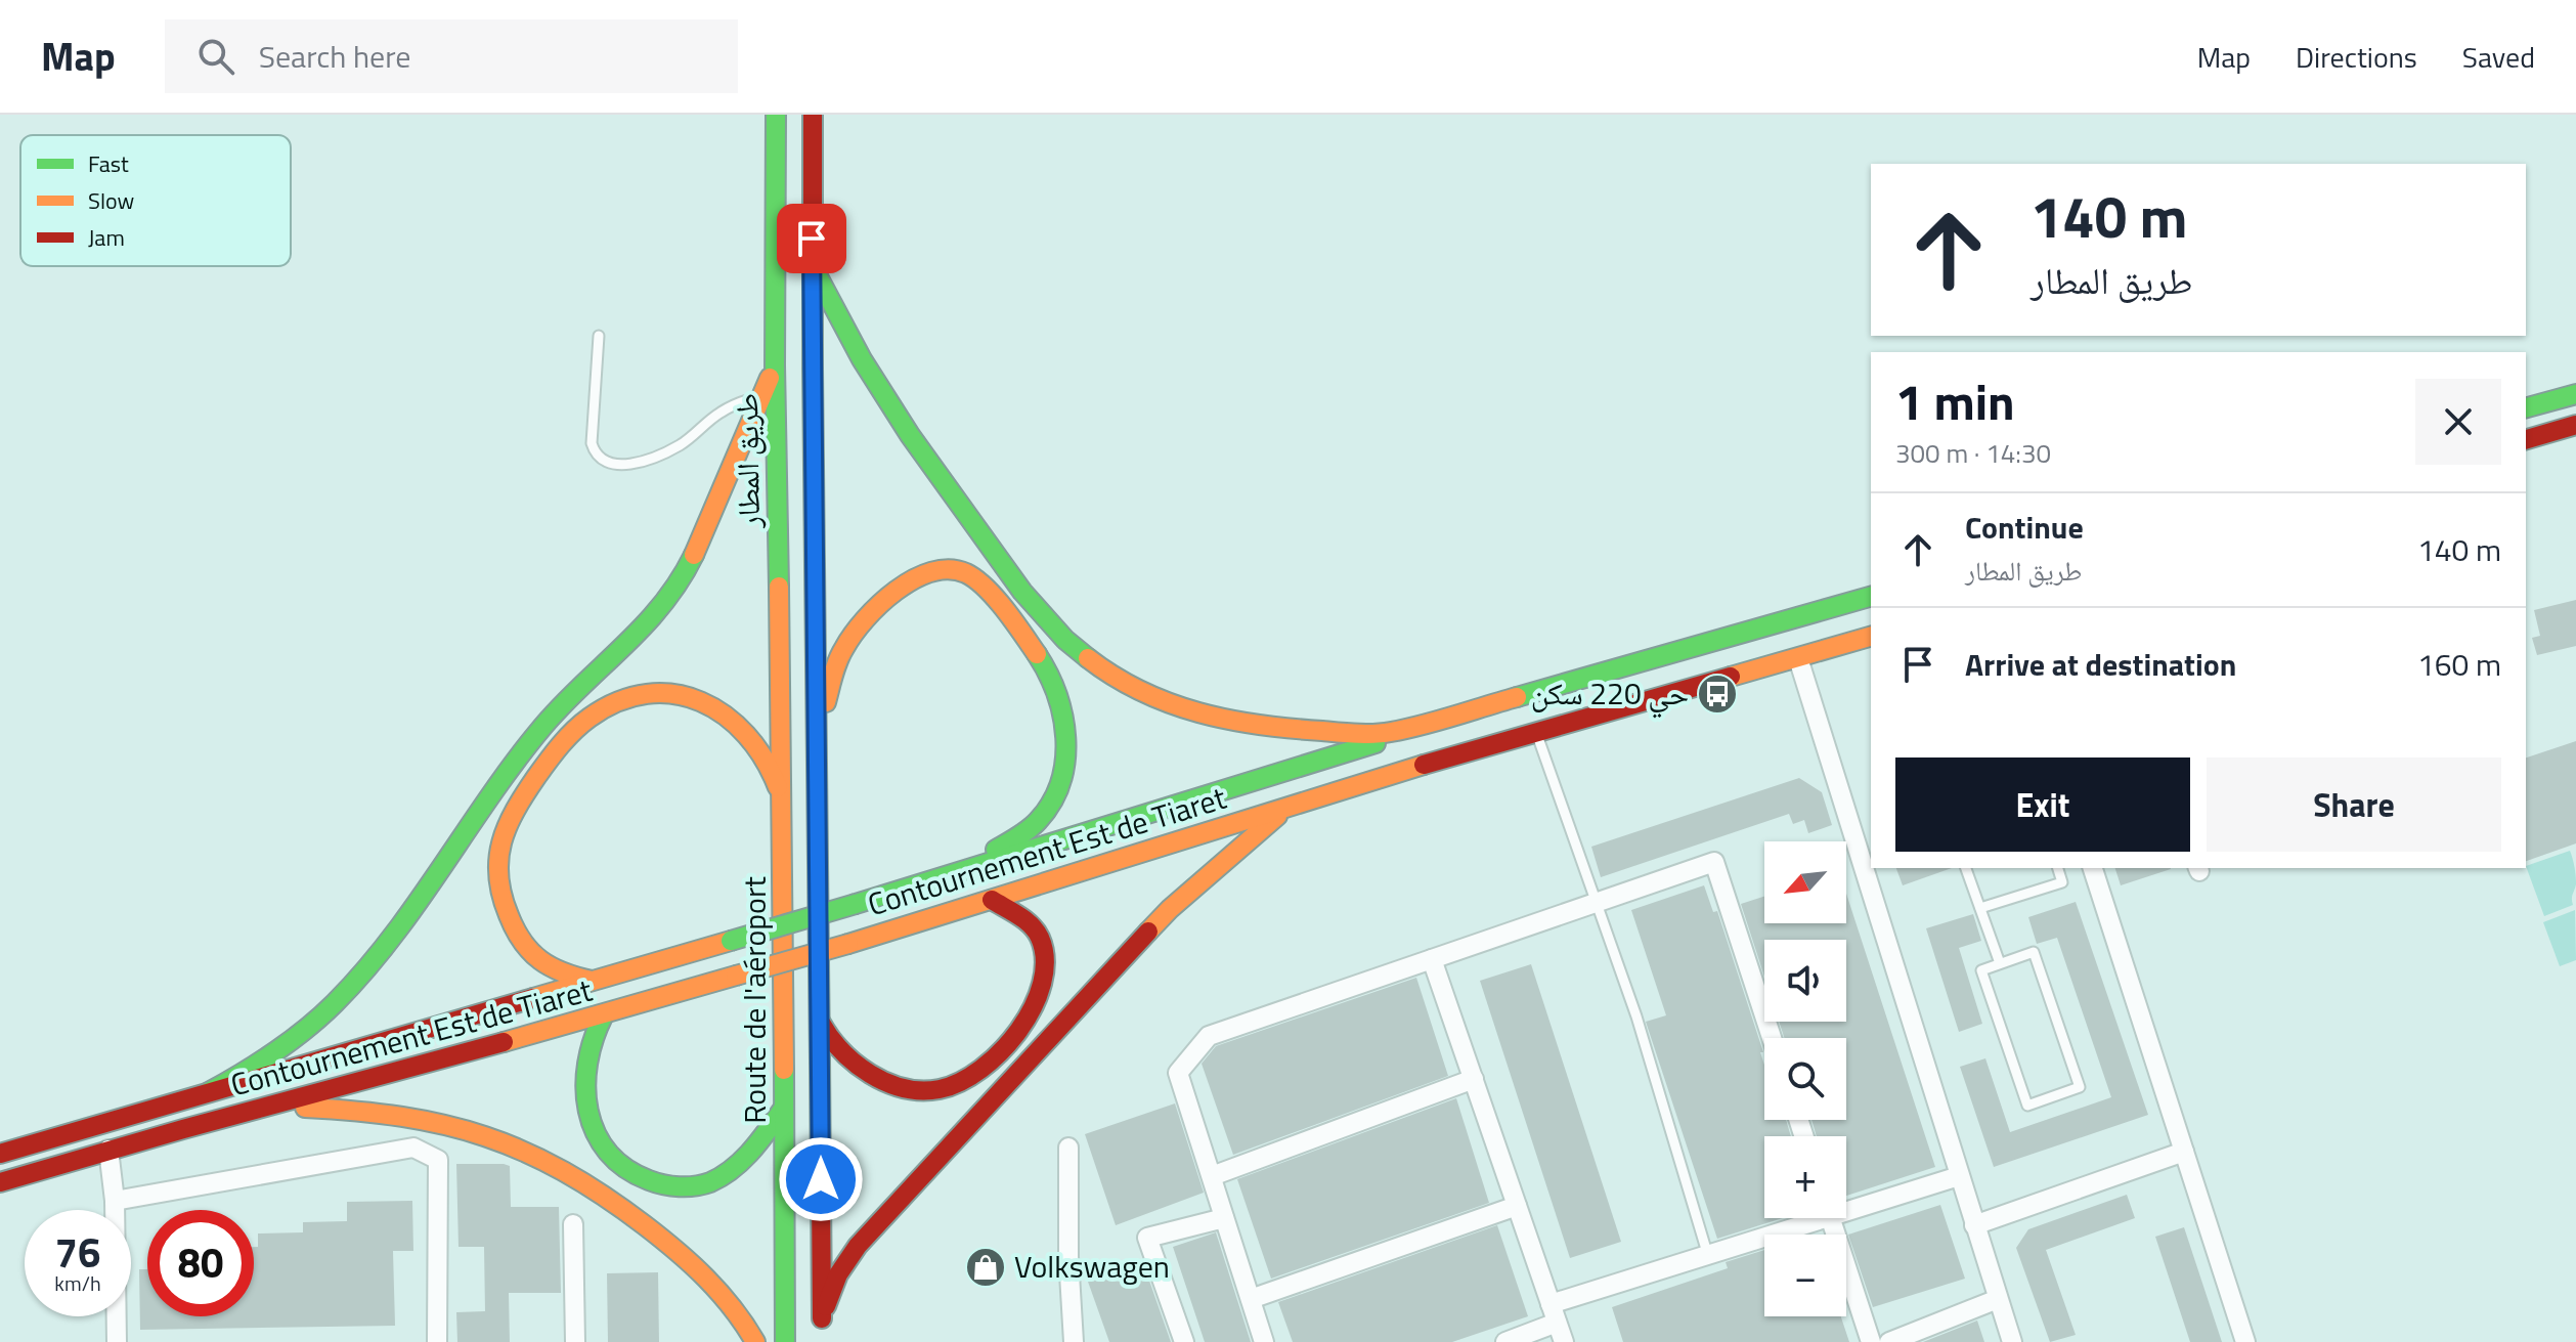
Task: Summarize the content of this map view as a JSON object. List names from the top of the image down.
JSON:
{
  "streets": {
    "highway": ["طريق المطار", "Contournement Est de Tiaret", "Route de l'aéroport"]
  },
  "crossings": [
    ["طريق المطار", "Route de l'aéroport"],
    ["Contournement Est de Tiaret", "Route de l'aéroport"]
  ],
  "places": {
    "bus stop": ["حي 220 سكن"],
    "shop": ["Volkswagen"]
  },
  "legend": ["Fast", "Slow", "Jam"],
  "north": "bottom left",
  "page": {
    "header": "Map",
    "search": "Search here",
    "nav": ["Map", "Directions", "Saved"],
    "turn": ["140 m", "طريق المطار"],
    "heading": ["1 min", "300 m · 14:30"],
    "list": [
      {
        "name": "Continue",
        "note": "طريق المطار",
        "value": "140 m"
      },
      {
        "name": "Arrive at destination",
        "value": "160 m"
      }
    ],
    "buttons": ["Exit", "Share"],
    "map_buttons": ["+", "−"],
    "speed": "76 km/h",
    "limit": "80"
  }
}
